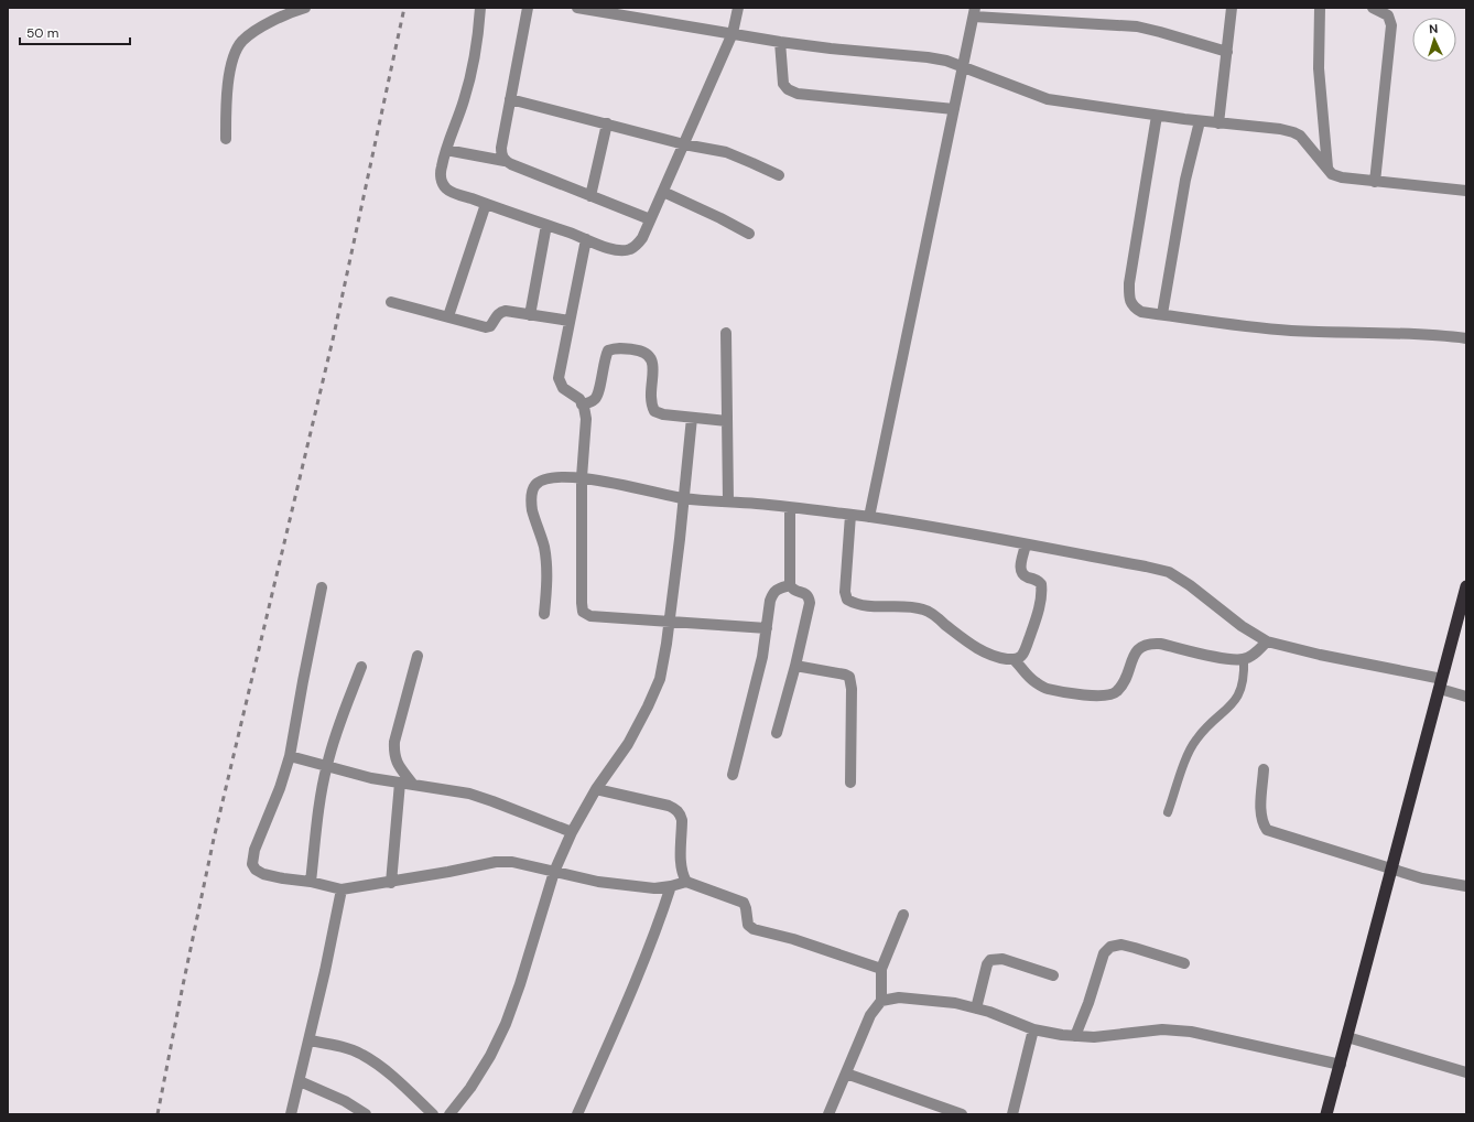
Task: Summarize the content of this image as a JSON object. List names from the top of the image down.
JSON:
{
  "scale_bar": "50 m",
  "north": "top"
}
